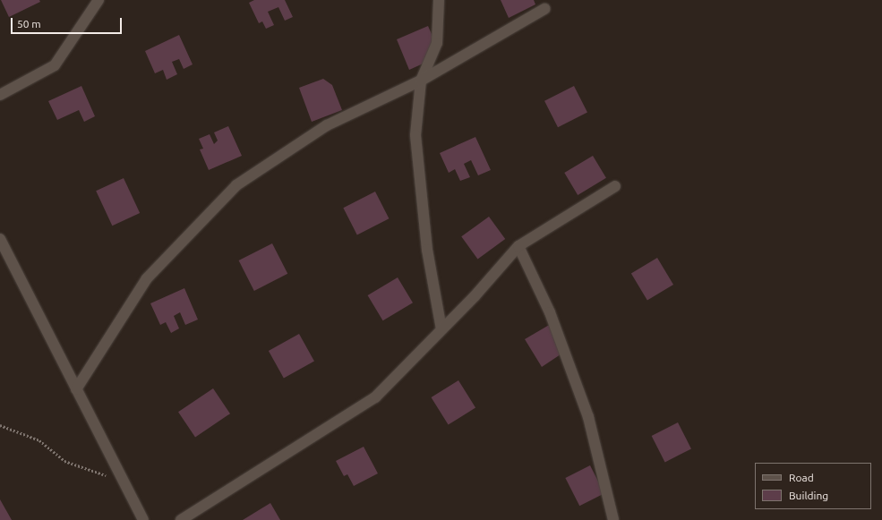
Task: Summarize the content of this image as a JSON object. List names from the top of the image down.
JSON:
{
  "legend": ["Road", "Building"],
  "scale_bar": "50 m"
}
